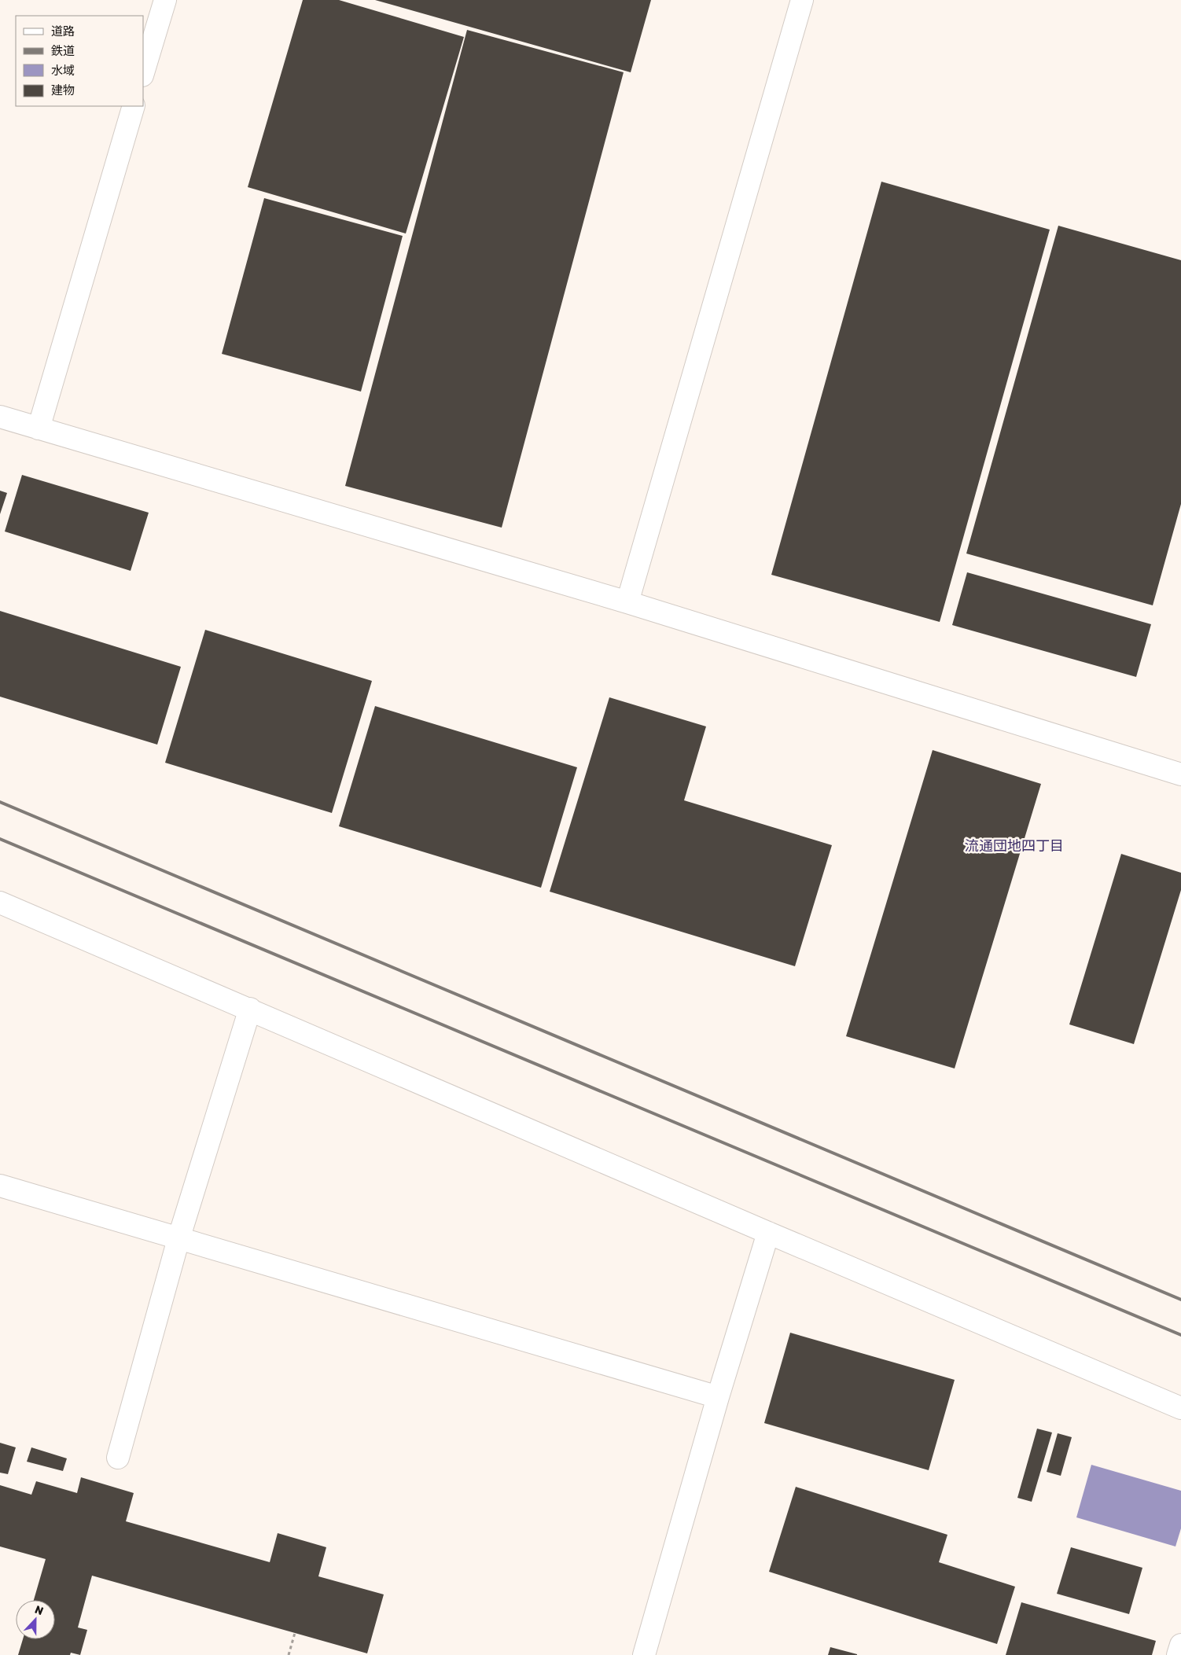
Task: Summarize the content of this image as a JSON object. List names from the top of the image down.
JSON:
{
  "districts": ["流通団地四丁目"],
  "legend": [
    "道路",
    "鉄道",
    "水域",
    "建物"
  ],
  "north": "top"
}
